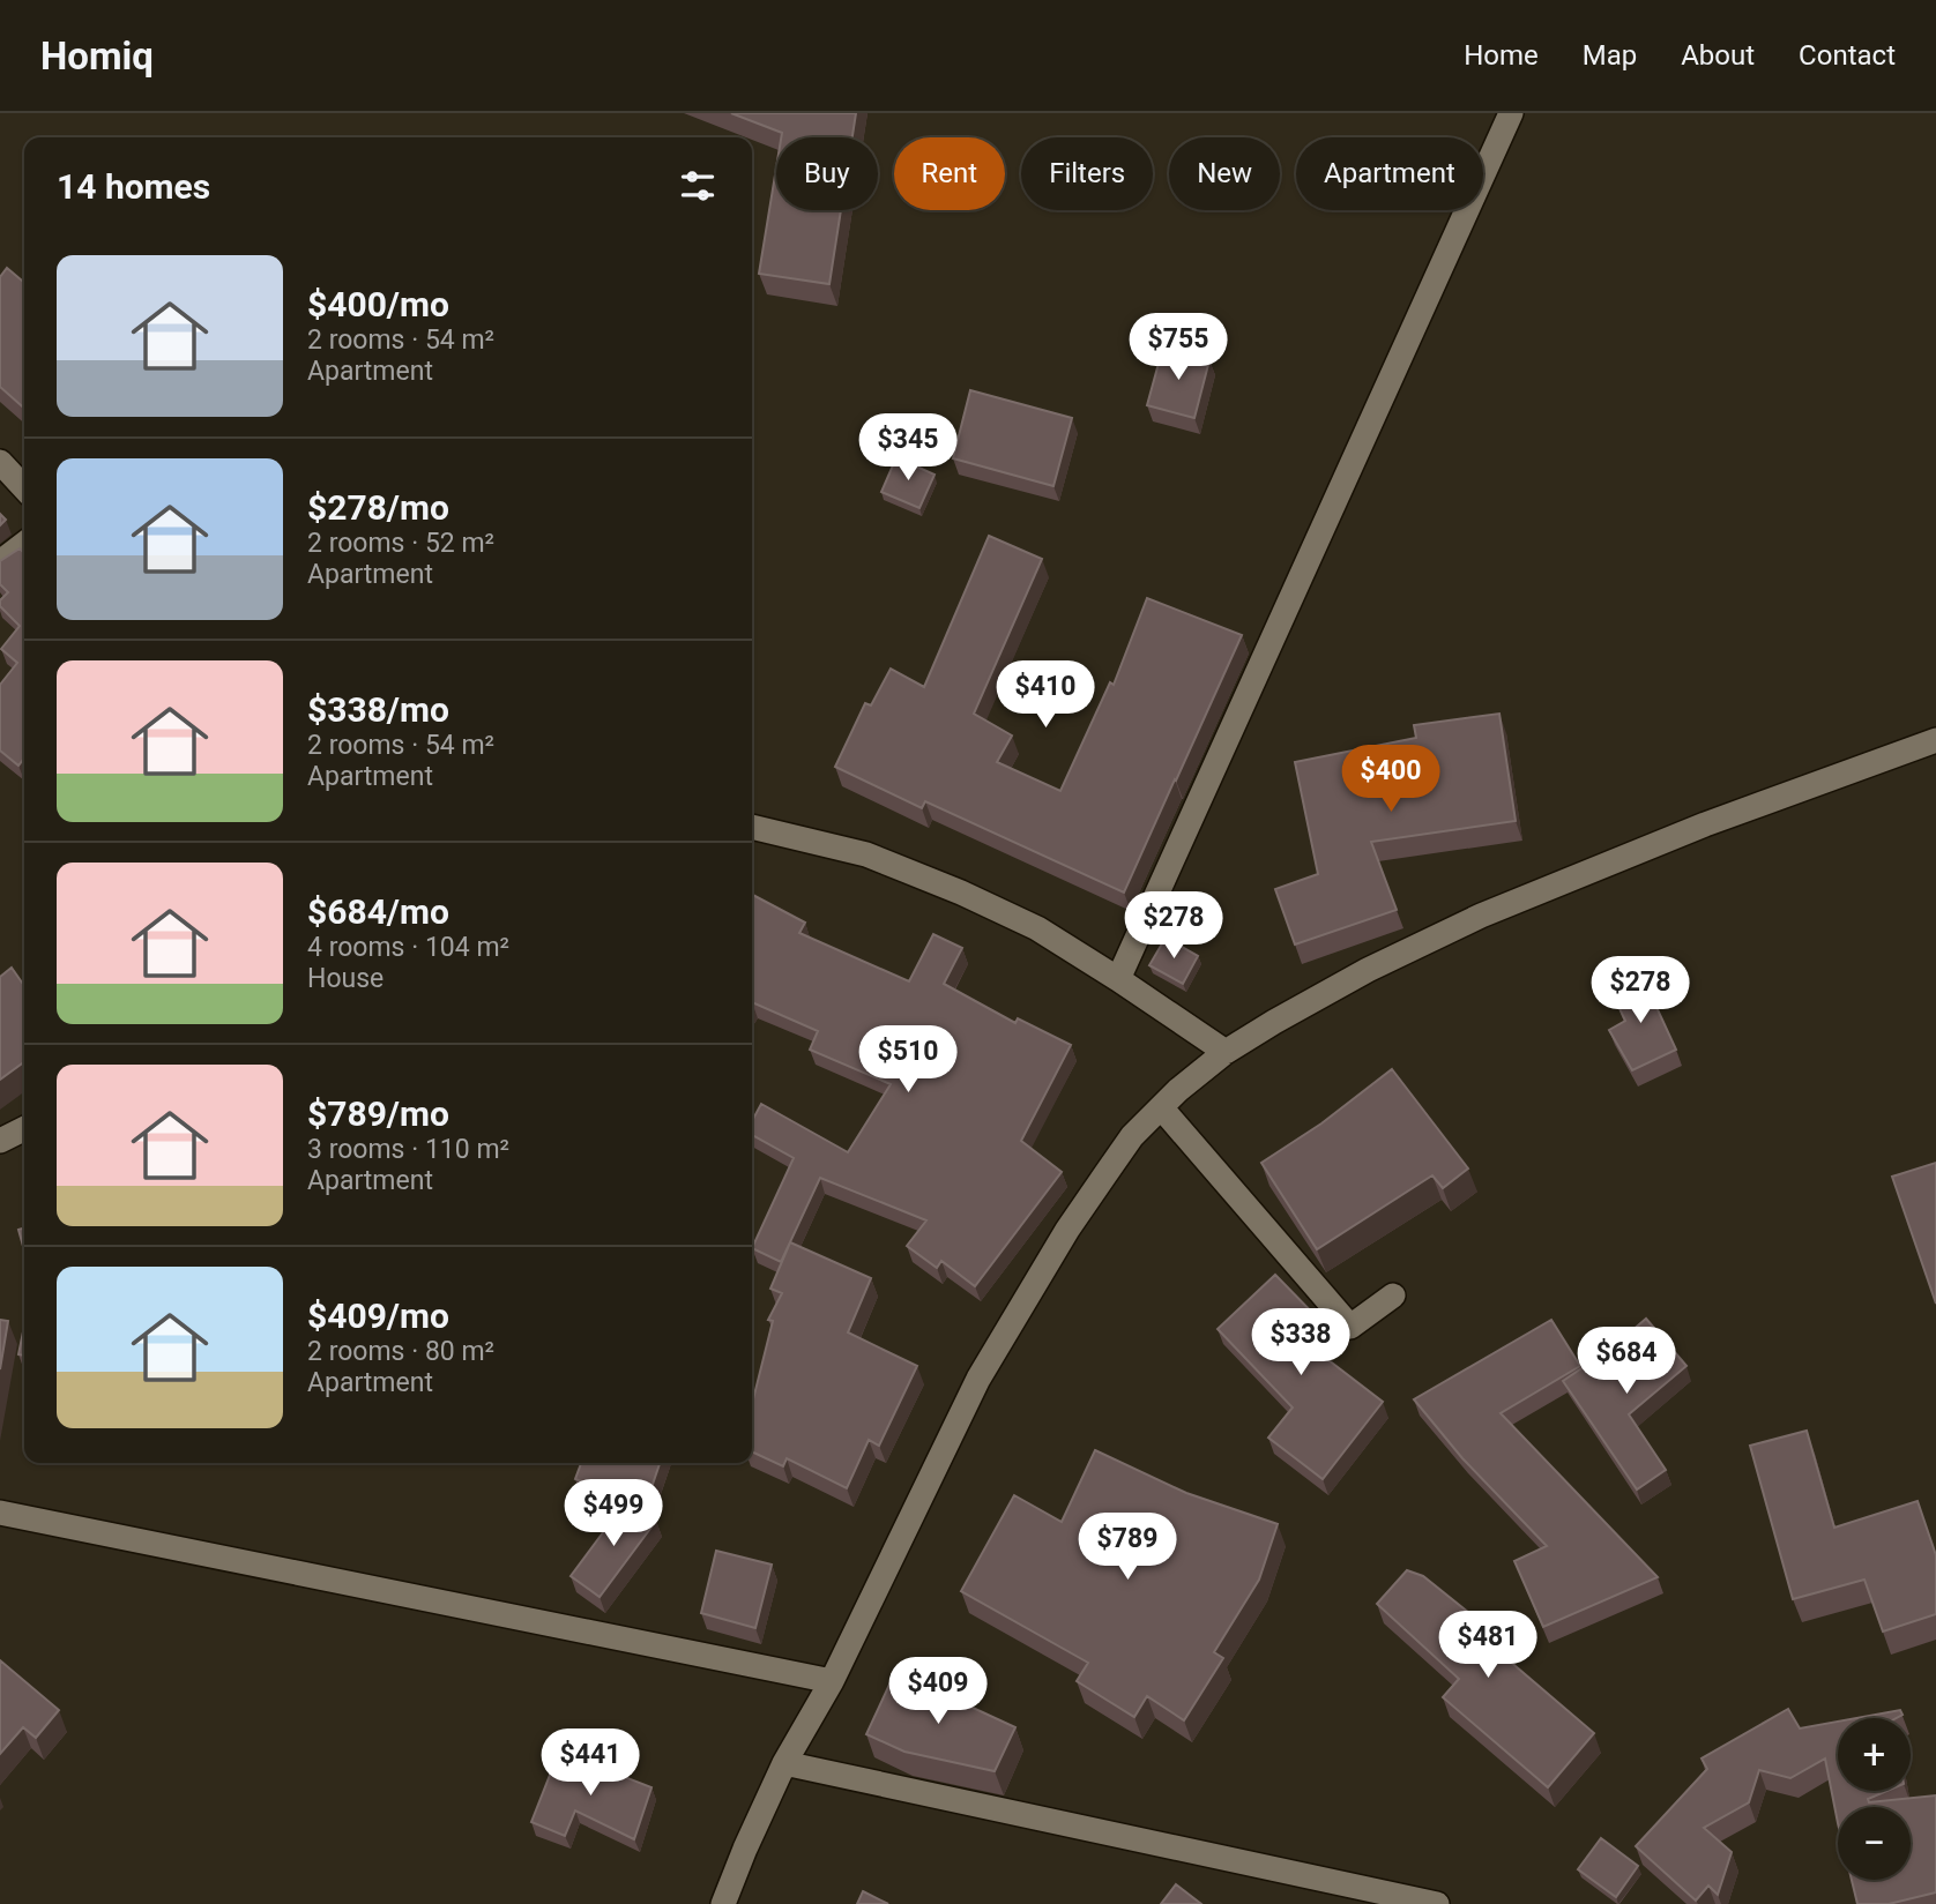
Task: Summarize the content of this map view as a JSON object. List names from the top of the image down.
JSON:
{
  "page": {
    "header": "Homiq",
    "nav": [
      "Home",
      "Map",
      "About",
      "Contact"
    ],
    "chip": [
      "Buy",
      "Rent",
      "Filters",
      "New",
      "Apartment"
    ],
    "heading": "14 homes",
    "list": [
      {
        "name": "$400/mo",
        "note": "2 rooms · 54 m² · Apartment"
      },
      {
        "name": "$278/mo",
        "note": "2 rooms · 52 m² · Apartment"
      },
      {
        "name": "$338/mo",
        "note": "2 rooms · 54 m² · Apartment"
      },
      {
        "name": "$684/mo",
        "note": "4 rooms · 104 m² · House"
      },
      {
        "name": "$789/mo",
        "note": "3 rooms · 110 m² · Apartment"
      },
      {
        "name": "$409/mo",
        "note": "2 rooms · 80 m² · Apartment"
      }
    ],
    "price": [
      "$755",
      "$345",
      "$410",
      "$400",
      "$278",
      "$278",
      "$510",
      "$338",
      "$684",
      "$499",
      "$789",
      "$481",
      "$409",
      "$441"
    ],
    "map_buttons": ["+", "−"]
  }
}
